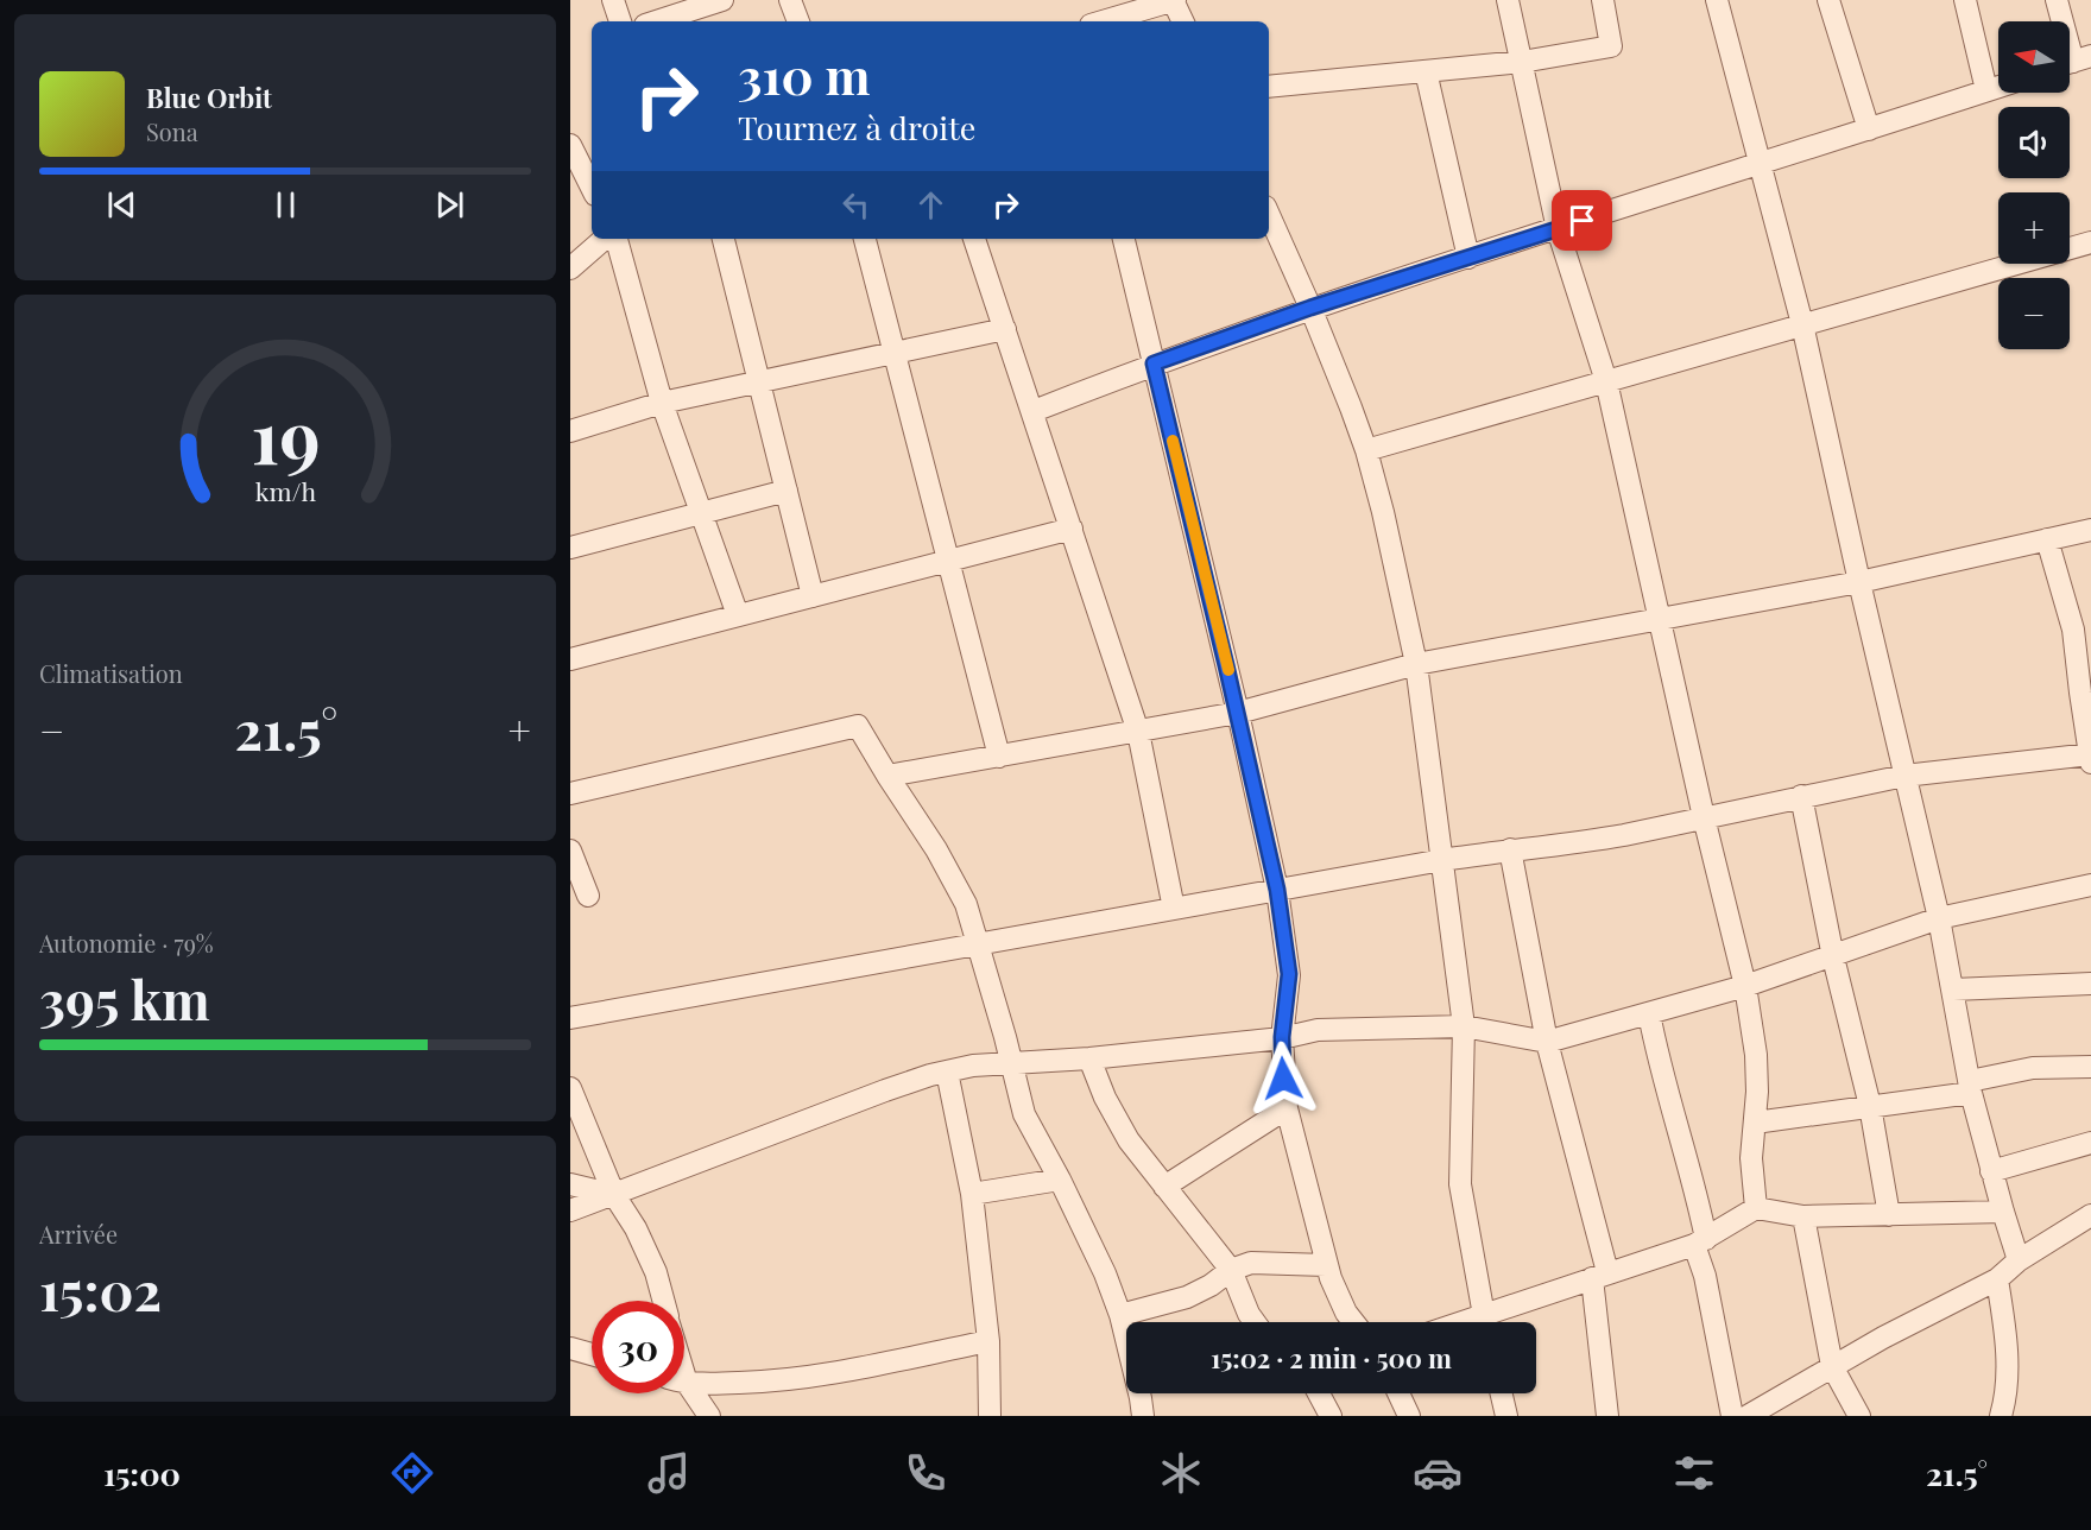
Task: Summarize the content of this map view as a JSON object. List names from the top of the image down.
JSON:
{
  "north": "left",
  "page": {
    "map_buttons": ["+", "−"],
    "turn": ["310 m", "Tournez à droite"],
    "song": ["Blue Orbit", "Sona"],
    "tile": [
      "Climatisation",
      ["Autonomie · 79%", "395 km"],
      ["Arrivée", "15:02"]
    ],
    "heat": ["−", "21.5°", "+"],
    "limit": "30",
    "trip": "15:02 · 2 min · 500 m",
    "tabs": ["15:00", "21.5°"],
    "gauge": ["19", "km/h"]
  }
}
